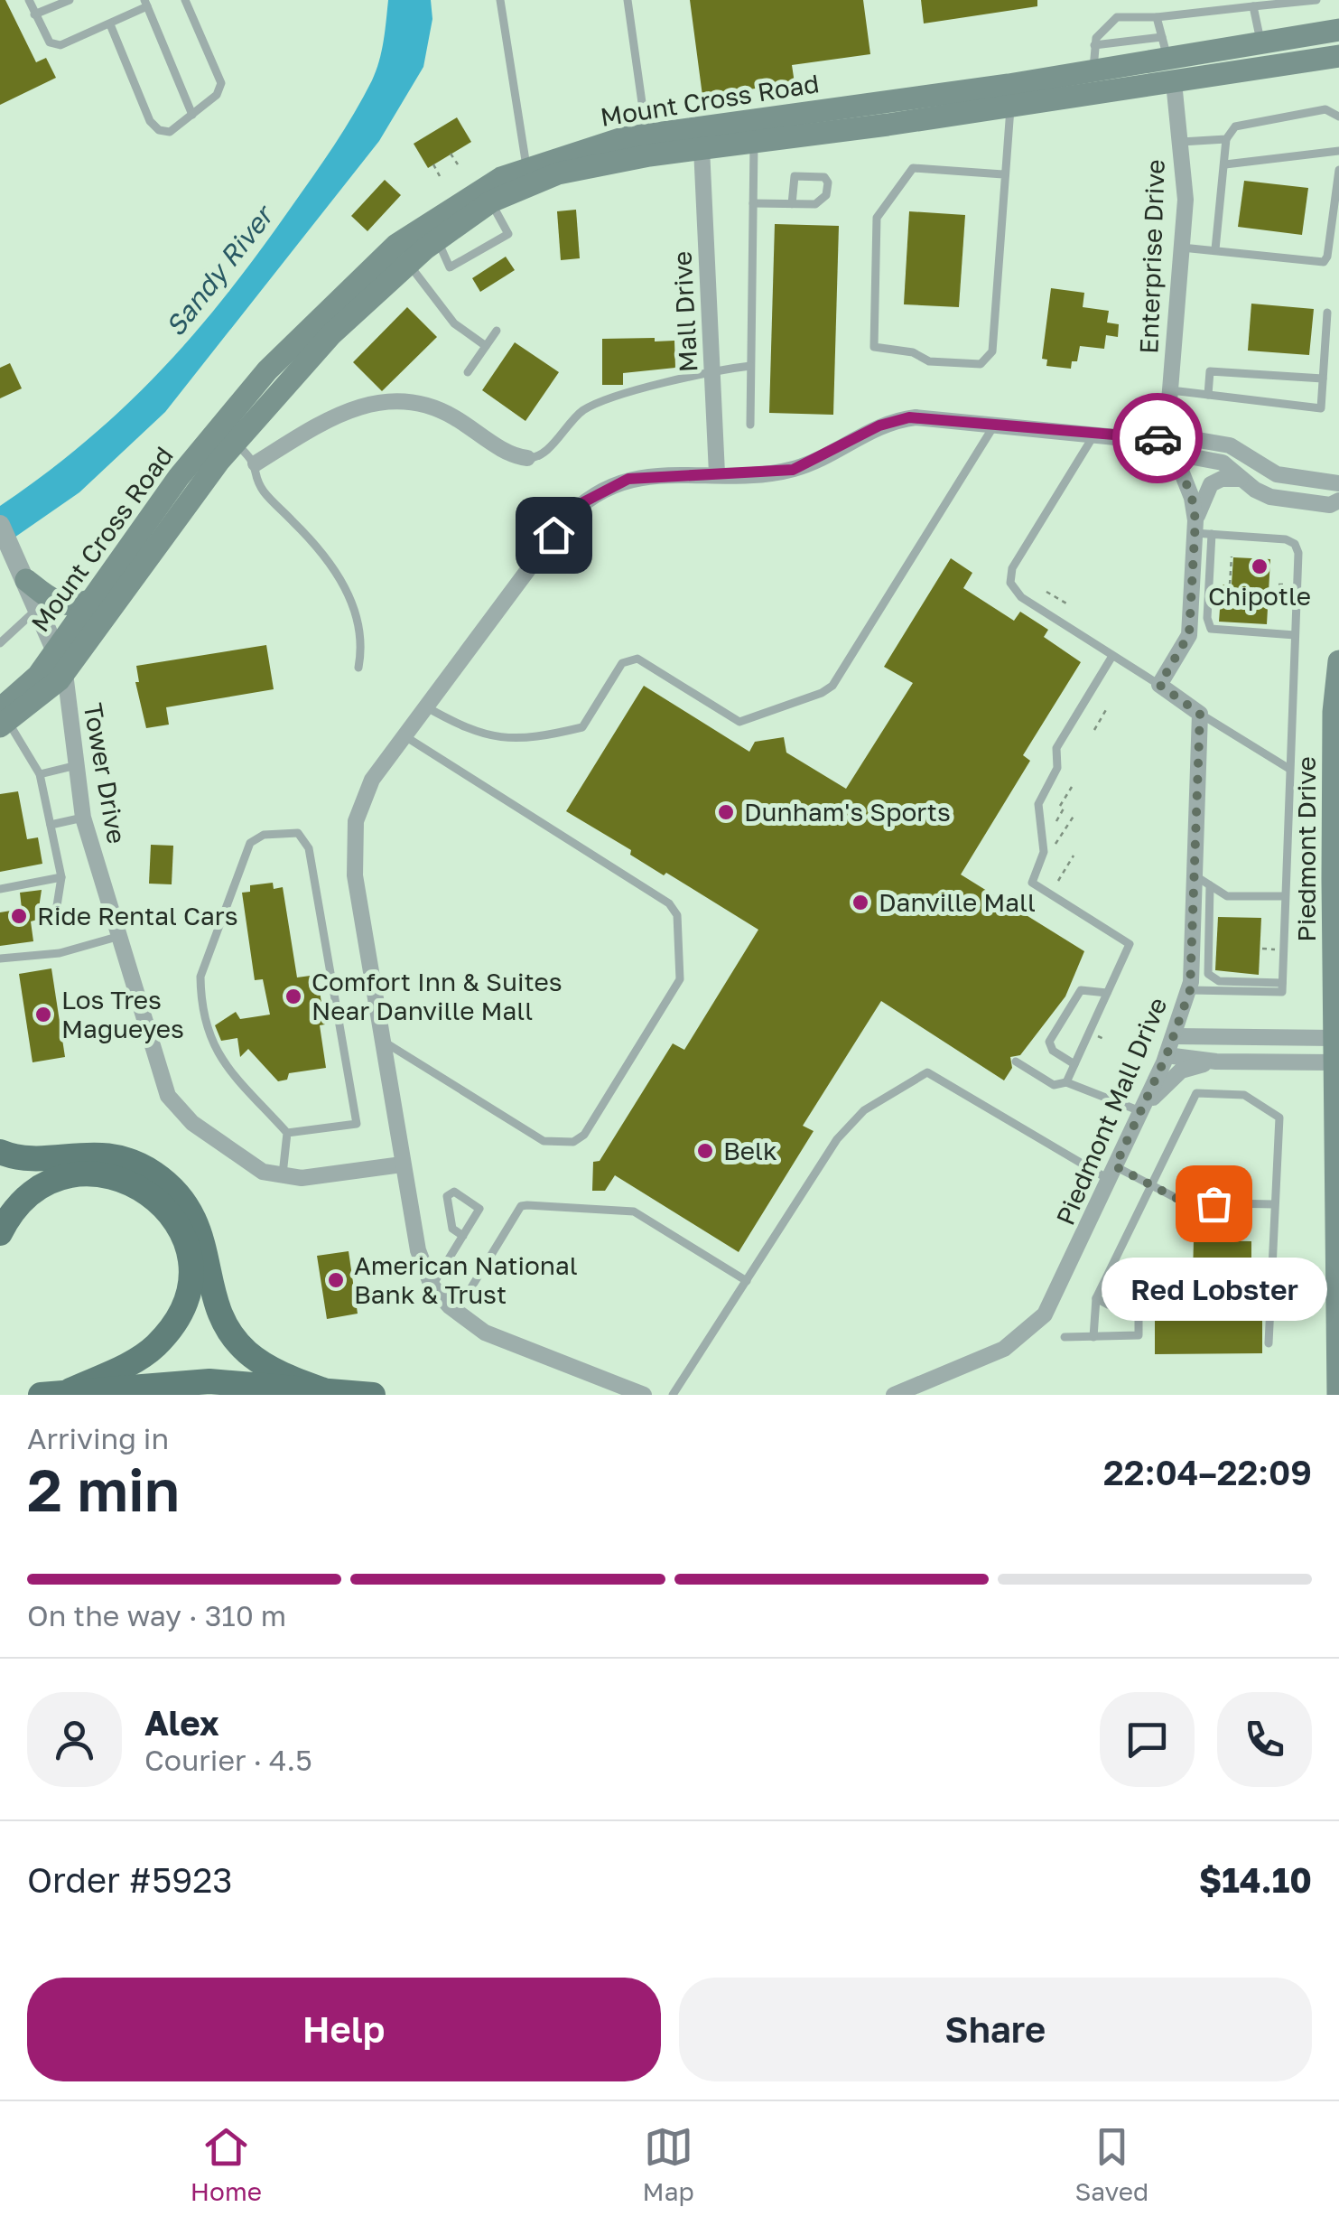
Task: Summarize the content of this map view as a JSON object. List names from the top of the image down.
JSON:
{
  "streets": {
    "main road": ["Mount Cross Road", "Piedmont Drive"],
    "street": [
      "Enterprise Drive",
      "Mall Drive",
      "Tower Drive",
      "Piedmont Mall Drive"
    ]
  },
  "crossings": [
    ["Mount Cross Road", "Enterprise Drive"],
    ["Mount Cross Road", "Mall Drive"],
    ["Mount Cross Road", "Tower Drive"]
  ],
  "water": ["Sandy River"],
  "places": [
    "Chipotle",
    "Dunham's Sports",
    "Danville Mall",
    "Ride Rental Cars",
    "Comfort Inn & Suites Near Danville Mall",
    "Los Tres Magueyes",
    "Belk",
    "Red Lobster",
    "American National Bank & Trust"
  ],
  "page": {
    "bubble": "Red Lobster",
    "heading": ["2 min", "Arriving in", "22:04–22:09"],
    "panel": [
      "Alex",
      "Courier · 4.5",
      "Order #5923",
      "$14.10"
    ],
    "bar": "On the way · 310 m",
    "buttons": ["Help", "Share"],
    "tabs": ["Home", "Map", "Saved"]
  }
}
